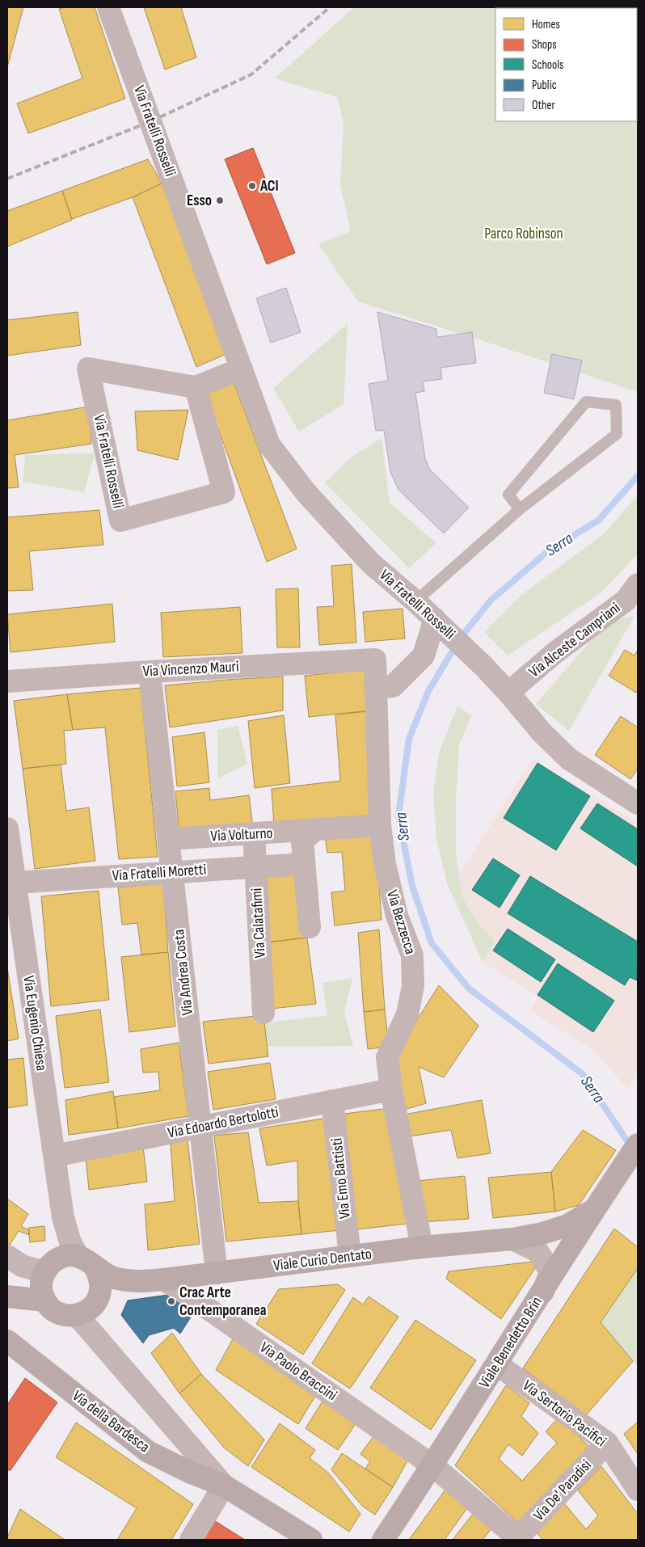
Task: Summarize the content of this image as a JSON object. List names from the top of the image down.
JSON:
{
  "streets": {
    "street": [
      "Via Fratelli Rosselli",
      "Via Alceste Campriani",
      "Via Vincenzo Mauri",
      "Via Volturno",
      "Via Fratelli Moretti",
      "Via Bezzecca",
      "Via Calatafimi",
      "Via Andrea Costa",
      "Via Eugenio Chiesa",
      "Via Edoardo Bertolotti",
      "Via Emo Battisti",
      "Viale Curio Dentato",
      "Viale Benedetto Brin",
      "Via Paolo Braccini",
      "Via Sertorio Pacifici",
      "Via della Bardesca",
      "Via De' Paradisi"
    ]
  },
  "crossings": [
    ["Via Fratelli Rosselli", "Via Alceste Campriani"],
    ["Via Vincenzo Mauri", "Via Bezzecca"],
    ["Via Vincenzo Mauri", "Via Andrea Costa"],
    ["Via Volturno", "Via Bezzecca"],
    ["Via Volturno", "Via Calatafimi"],
    ["Via Volturno", "Via Andrea Costa"],
    ["Via Fratelli Moretti", "Via Calatafimi"],
    ["Via Fratelli Moretti", "Via Andrea Costa"],
    ["Via Fratelli Moretti", "Via Eugenio Chiesa"],
    ["Via Bezzecca", "Via Edoardo Bertolotti"],
    ["Via Bezzecca", "Viale Curio Dentato"],
    ["Via Andrea Costa", "Via Edoardo Bertolotti"],
    ["Via Andrea Costa", "Viale Curio Dentato"],
    ["Via Eugenio Chiesa", "Via Edoardo Bertolotti"],
    ["Via Eugenio Chiesa", "Viale Curio Dentato"],
    ["Via Eugenio Chiesa", "Via della Bardesca"],
    ["Via Edoardo Bertolotti", "Via Emo Battisti"],
    ["Via Emo Battisti", "Viale Curio Dentato"],
    ["Viale Curio Dentato", "Viale Benedetto Brin"],
    ["Viale Curio Dentato", "Via Paolo Braccini"],
    ["Viale Curio Dentato", "Via della Bardesca"],
    ["Viale Benedetto Brin", "Via Paolo Braccini"],
    ["Viale Benedetto Brin", "Via Sertorio Pacifici"],
    ["Via Paolo Braccini", "Via De' Paradisi"],
    ["Via Sertorio Pacifici", "Via De' Paradisi"]
  ],
  "water": ["Serra"],
  "parks": ["Parco Robinson"],
  "places": ["ACI", "Esso", "Crac Arte Contemporanea"],
  "legend": [
    "Homes",
    "Shops",
    "Schools",
    "Public",
    "Other"
  ]
}
